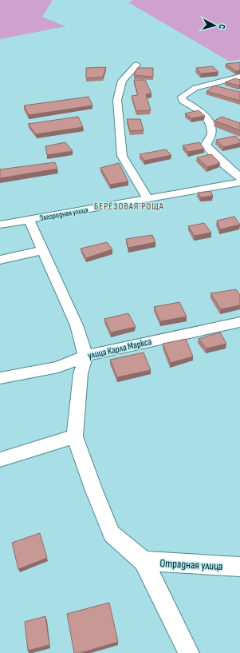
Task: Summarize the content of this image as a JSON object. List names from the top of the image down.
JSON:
{
  "streets": {
    "street": ["Загородная улица", "улица Карла Маркса", "Отрадная улица"]
  },
  "districts": ["БЕРЁЗОВАЯ РОЩА"],
  "north": "right"
}
